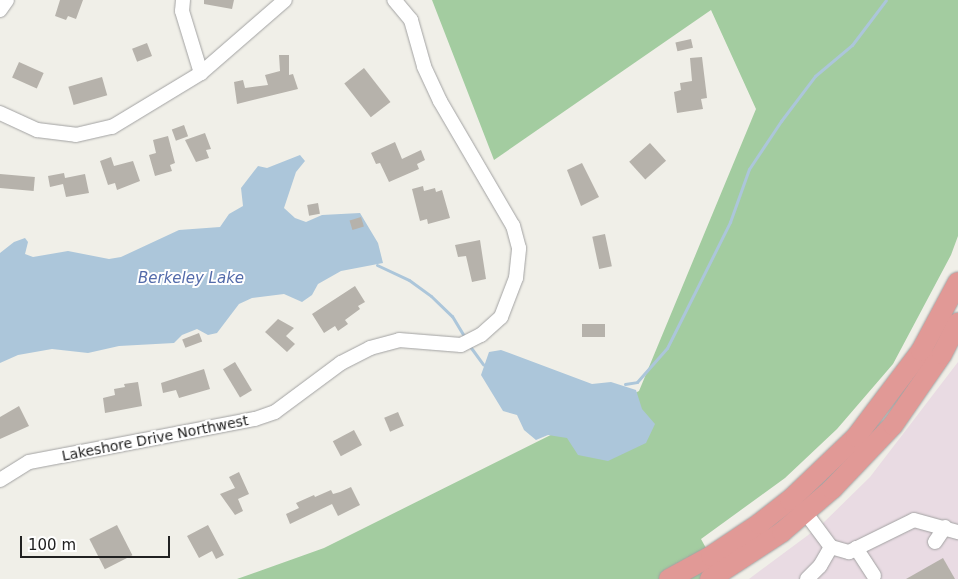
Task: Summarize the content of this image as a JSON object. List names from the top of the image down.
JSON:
{
  "streets": {
    "street": ["Lakeshore Drive Northwest"]
  },
  "water": ["Berkeley Lake"],
  "scale_bar": "100 m"
}
